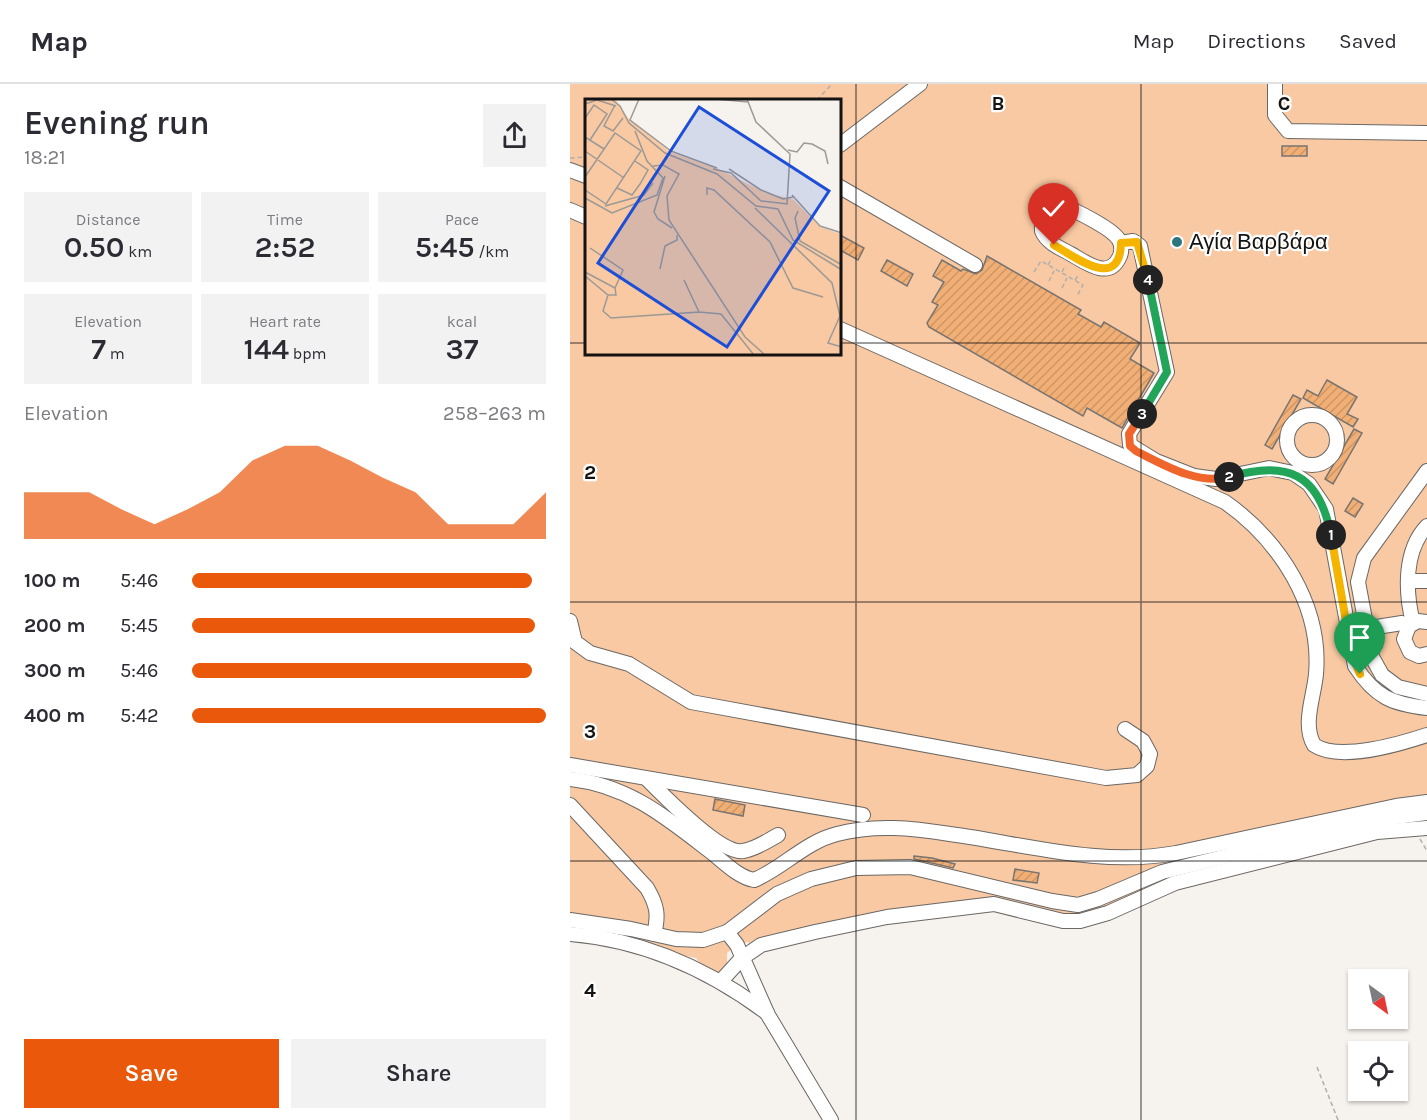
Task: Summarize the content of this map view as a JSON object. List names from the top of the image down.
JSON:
{
  "places": ["Αγία Βαρβάρα"],
  "north": "bottom right",
  "page": {
    "header": "Map",
    "nav": ["Map", "Directions", "Saved"],
    "heading": ["Evening run", "18:21"],
    "stats": [
      ["Distance", "0.50 km"],
      ["Time", "2:52"],
      ["Pace", "5:45 /km"],
      ["Elevation", "7 m"],
      ["Heart rate", "144 bpm"],
      ["kcal", "37"]
    ],
    "pins": [
      "4",
      "3",
      "2",
      "1"
    ],
    "chart": ["Elevation", "258–263 m"],
    "list": [
      {
        "name": "100 m",
        "note": "5:46"
      },
      {
        "name": "200 m",
        "note": "5:45"
      },
      {
        "name": "300 m",
        "note": "5:46"
      },
      {
        "name": "400 m",
        "note": "5:42"
      }
    ],
    "buttons": ["Save", "Share"]
  },
  "grid": {
    "columns": ["B", "C"],
    "rows": ["2", "3", "4"]
  }
}
